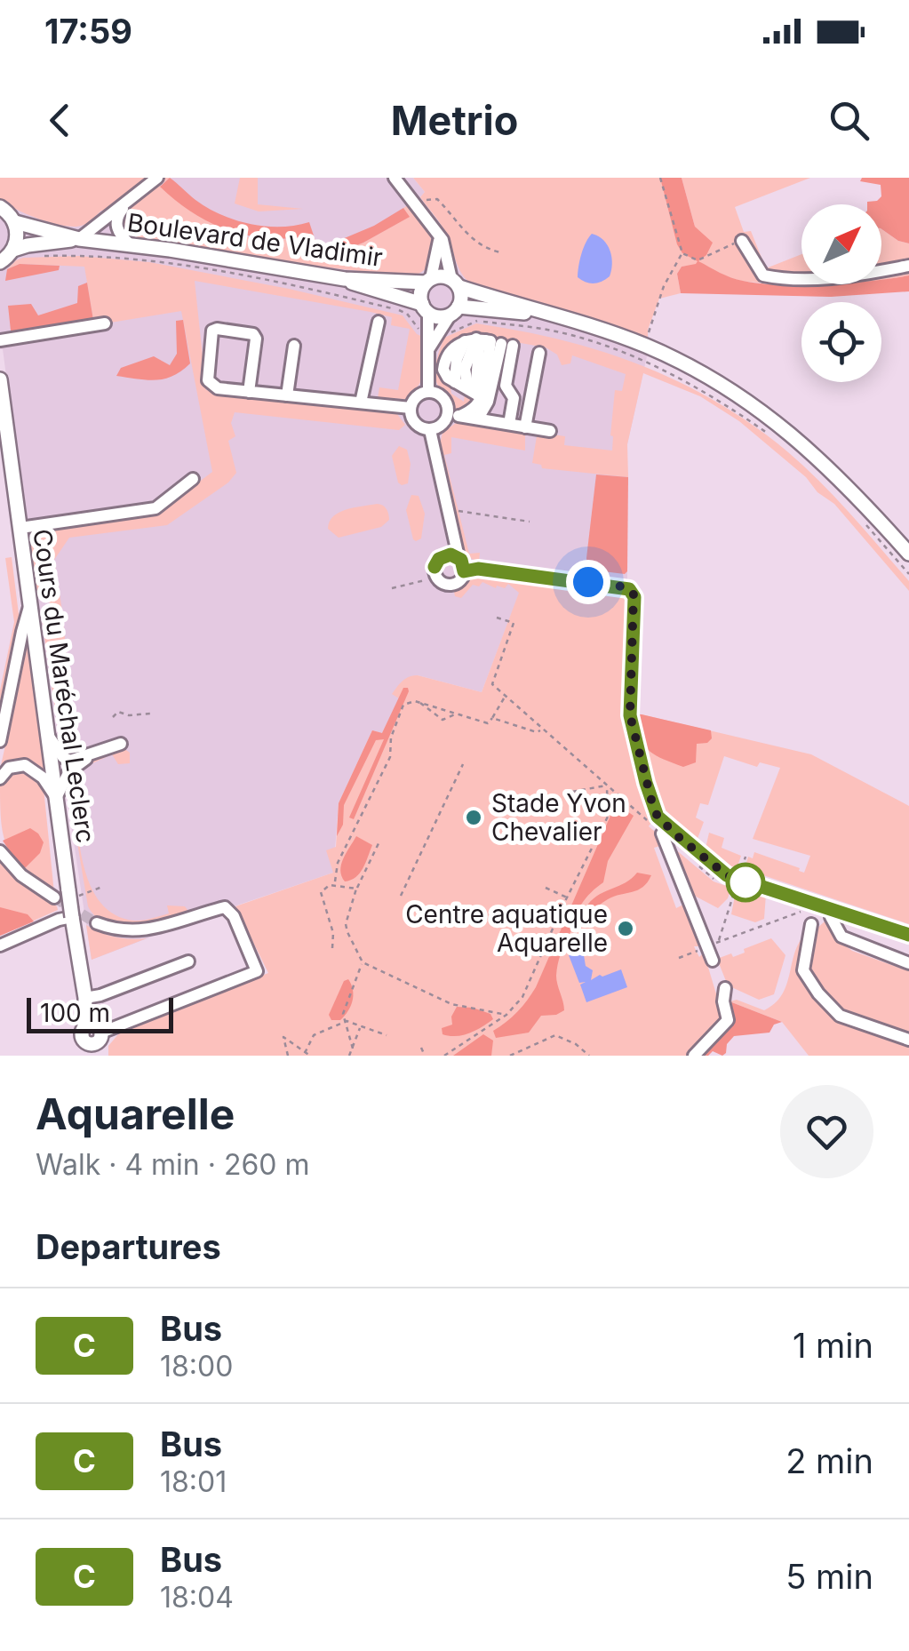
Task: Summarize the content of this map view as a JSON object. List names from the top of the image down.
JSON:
{
  "streets": {
    "main road": ["Boulevard de Vladimir", "Cours du Maréchal Leclerc"]
  },
  "places": ["Stade Yvon Chevalier", "Centre aquatique Aquarelle"],
  "lines": ["bus line C"],
  "scale_bar": "100 m",
  "north": "top right",
  "page": {
    "status": "17:59",
    "header": "Metrio",
    "scale": "100 m",
    "heading": [
      ["Aquarelle", "Walk · 4 min · 260 m"],
      "Departures"
    ],
    "list": [
      {
        "mark": "C",
        "name": "Bus",
        "note": "18:00",
        "value": "1 min"
      },
      {
        "mark": "C",
        "name": "Bus",
        "note": "18:01",
        "value": "2 min"
      },
      {
        "mark": "C",
        "name": "Bus",
        "note": "18:04",
        "value": "5 min"
      }
    ]
  }
}
